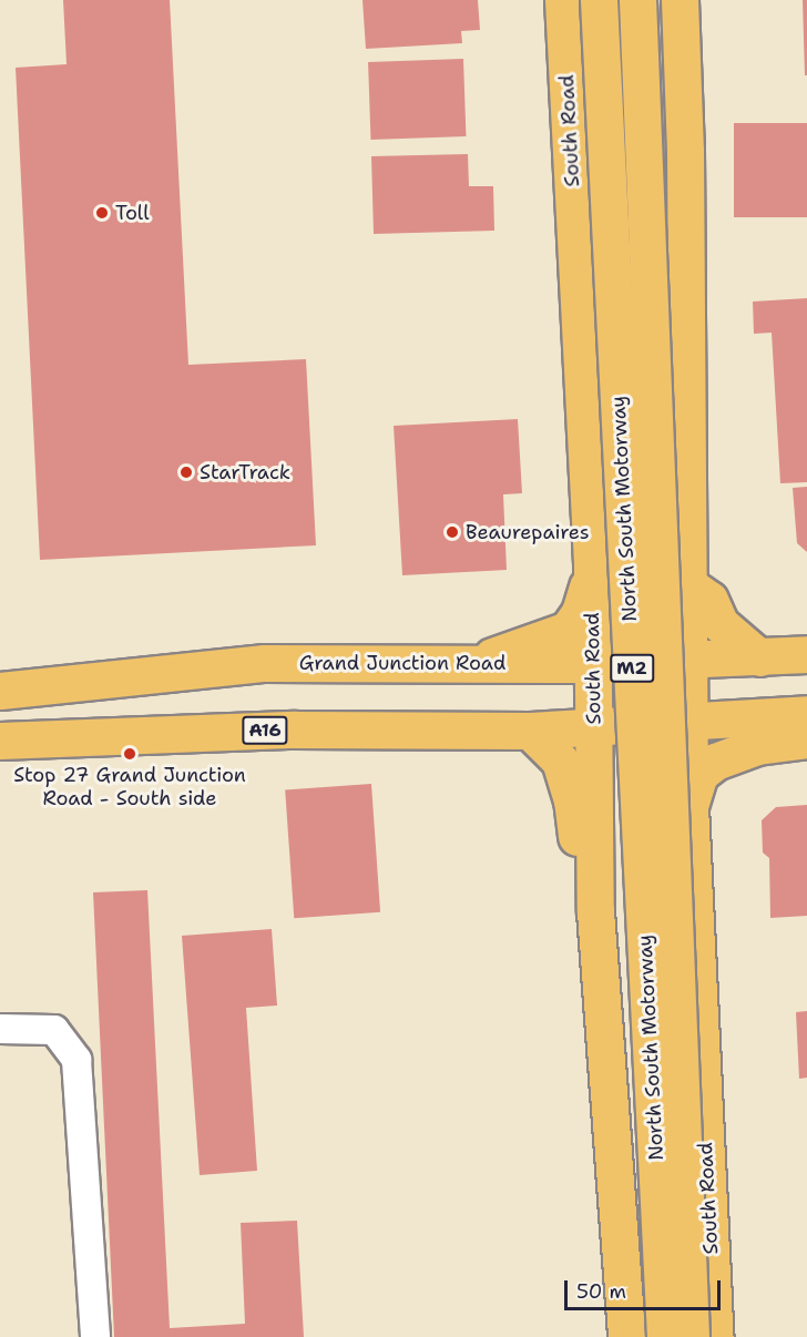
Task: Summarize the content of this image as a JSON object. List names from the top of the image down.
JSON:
{
  "streets": {
    "highway": [
      "South Road",
      "North South Motorway",
      "Grand Junction Road",
      "M2",
      "A16"
    ]
  },
  "crossings": [
    ["South Road", "Grand Junction Road"],
    ["South Road", "A16"]
  ],
  "places": [
    "Toll",
    "StarTrack",
    "Beaurepaires",
    "Stop 27 Grand Junction Road - South side"
  ],
  "scale_bar": "50 m"
}
